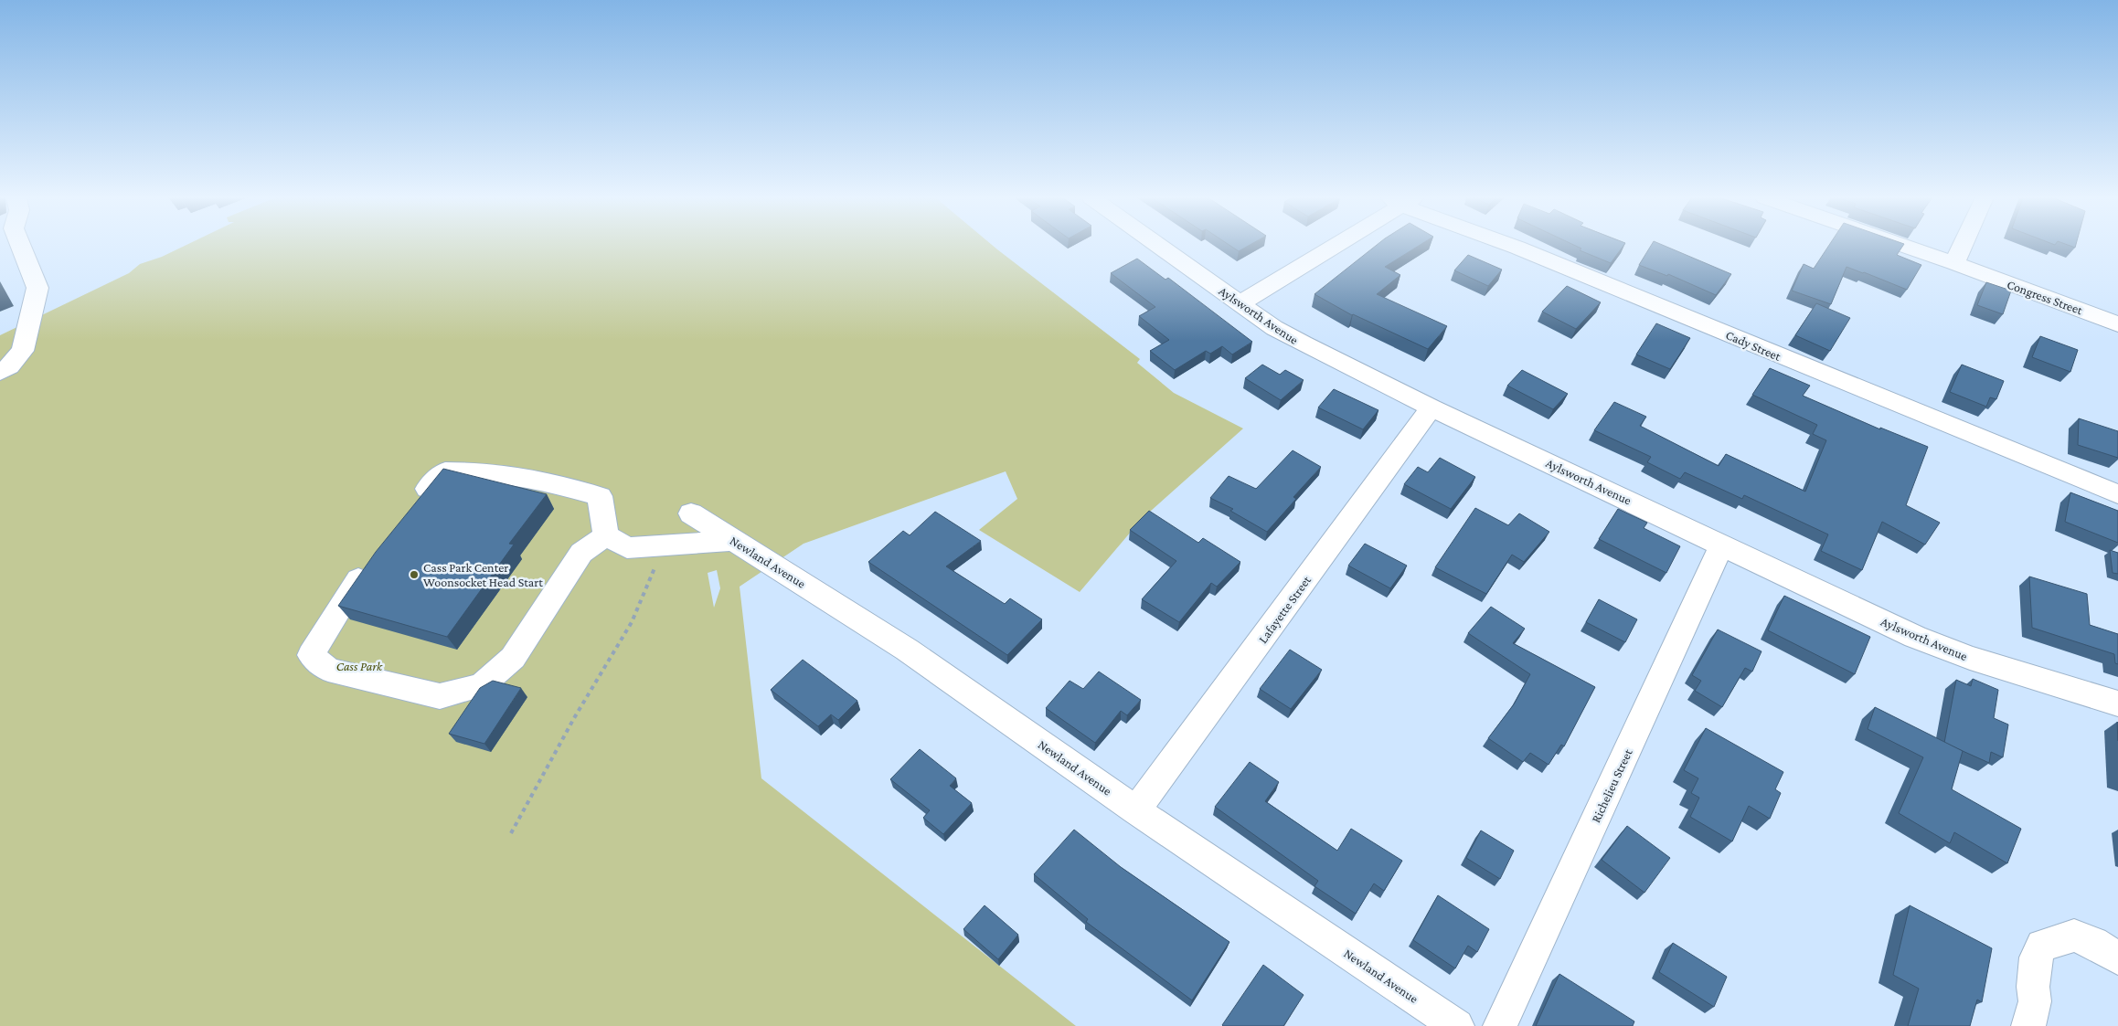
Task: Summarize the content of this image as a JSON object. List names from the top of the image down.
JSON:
{
  "streets": {
    "street": [
      "Congress Street",
      "Aylsworth Avenue",
      "Cady Street",
      "Newland Avenue",
      "Lafayette Street",
      "Richelieu Street"
    ]
  },
  "crossings": [
    ["Aylsworth Avenue", "Lafayette Street"],
    ["Aylsworth Avenue", "Richelieu Street"],
    ["Newland Avenue", "Lafayette Street"]
  ],
  "parks": ["Cass Park"],
  "places": ["Cass Park Center Woonsocket Head Start"]
}
